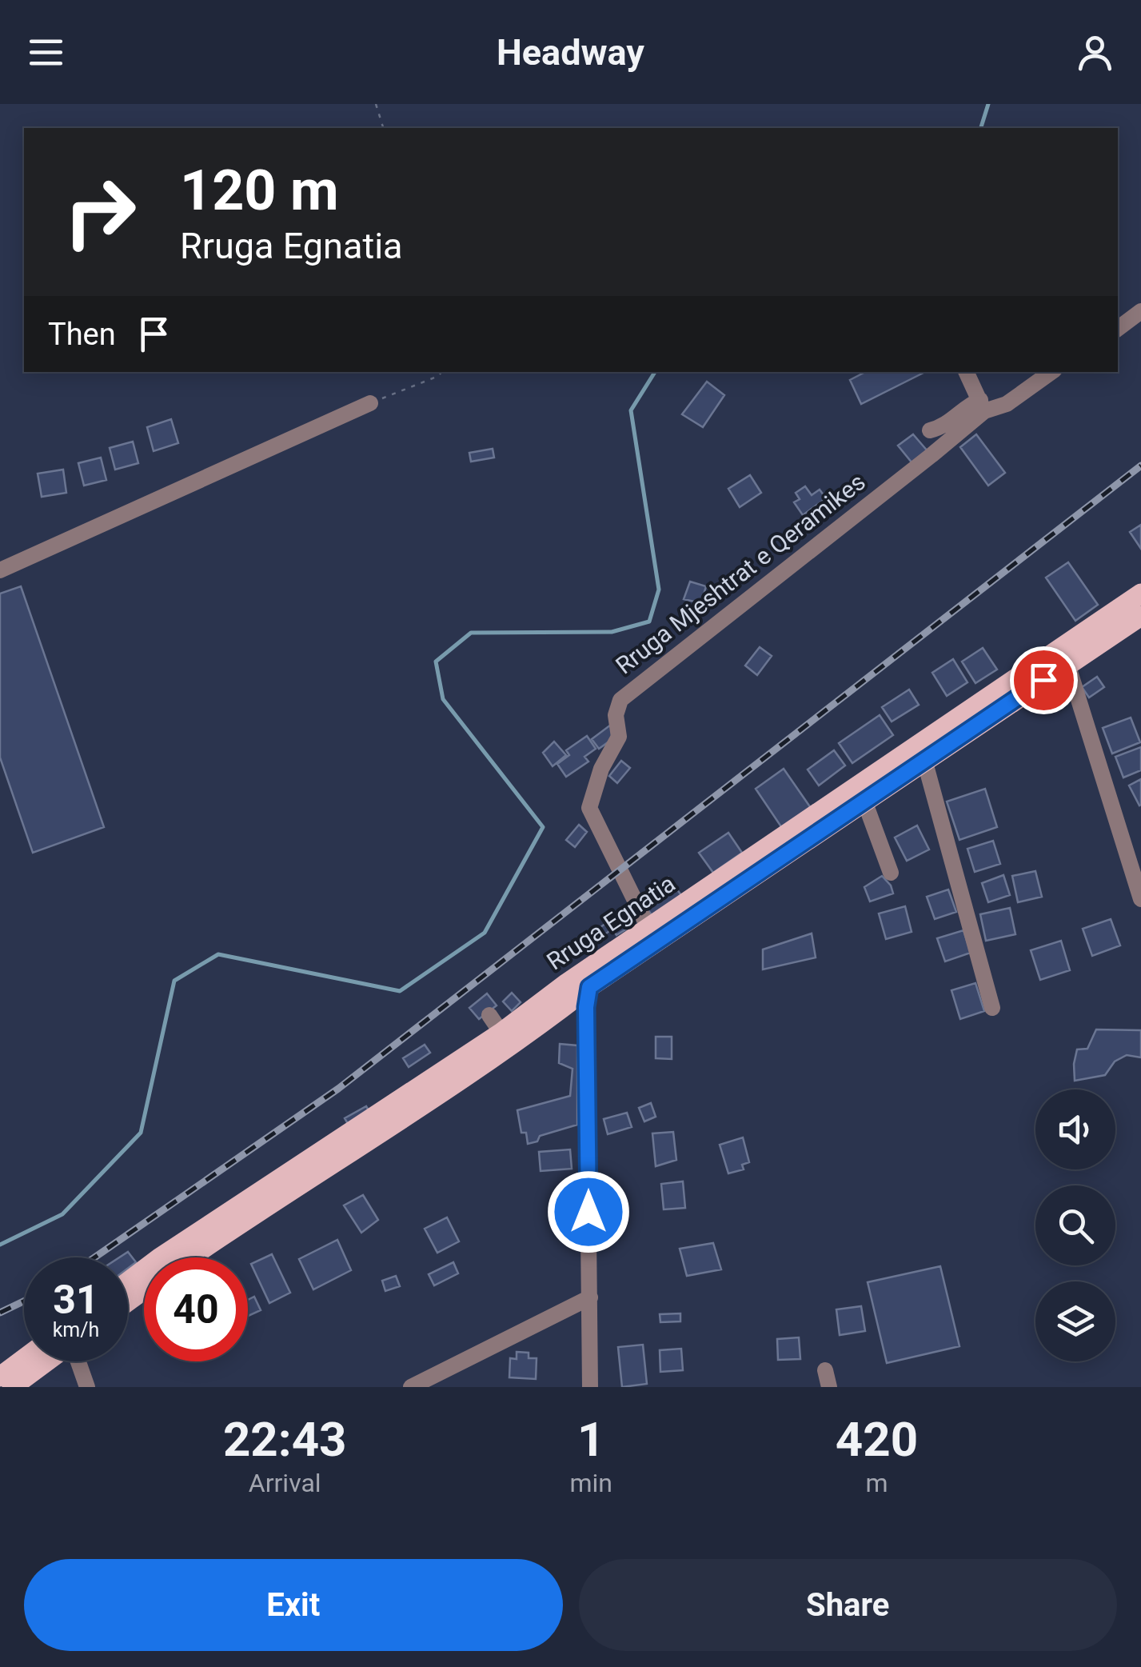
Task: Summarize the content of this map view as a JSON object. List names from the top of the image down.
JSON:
{
  "streets": {
    "main road": ["Rruga Egnatia"],
    "street": ["Rruga Mjeshtrat e Qeramikes"]
  },
  "crossings": [
    ["Rruga Mjeshtrat e Qeramikes", "Rruga Egnatia"]
  ],
  "page": {
    "header": "Headway",
    "turn": ["120 m", "Rruga Egnatia"],
    "then": "Then",
    "speed": "31 km/h",
    "limit": "40",
    "eta": [
      "22:43",
      "Arrival",
      "1",
      "min",
      "420",
      "m"
    ],
    "buttons": ["Exit", "Share"]
  }
}
